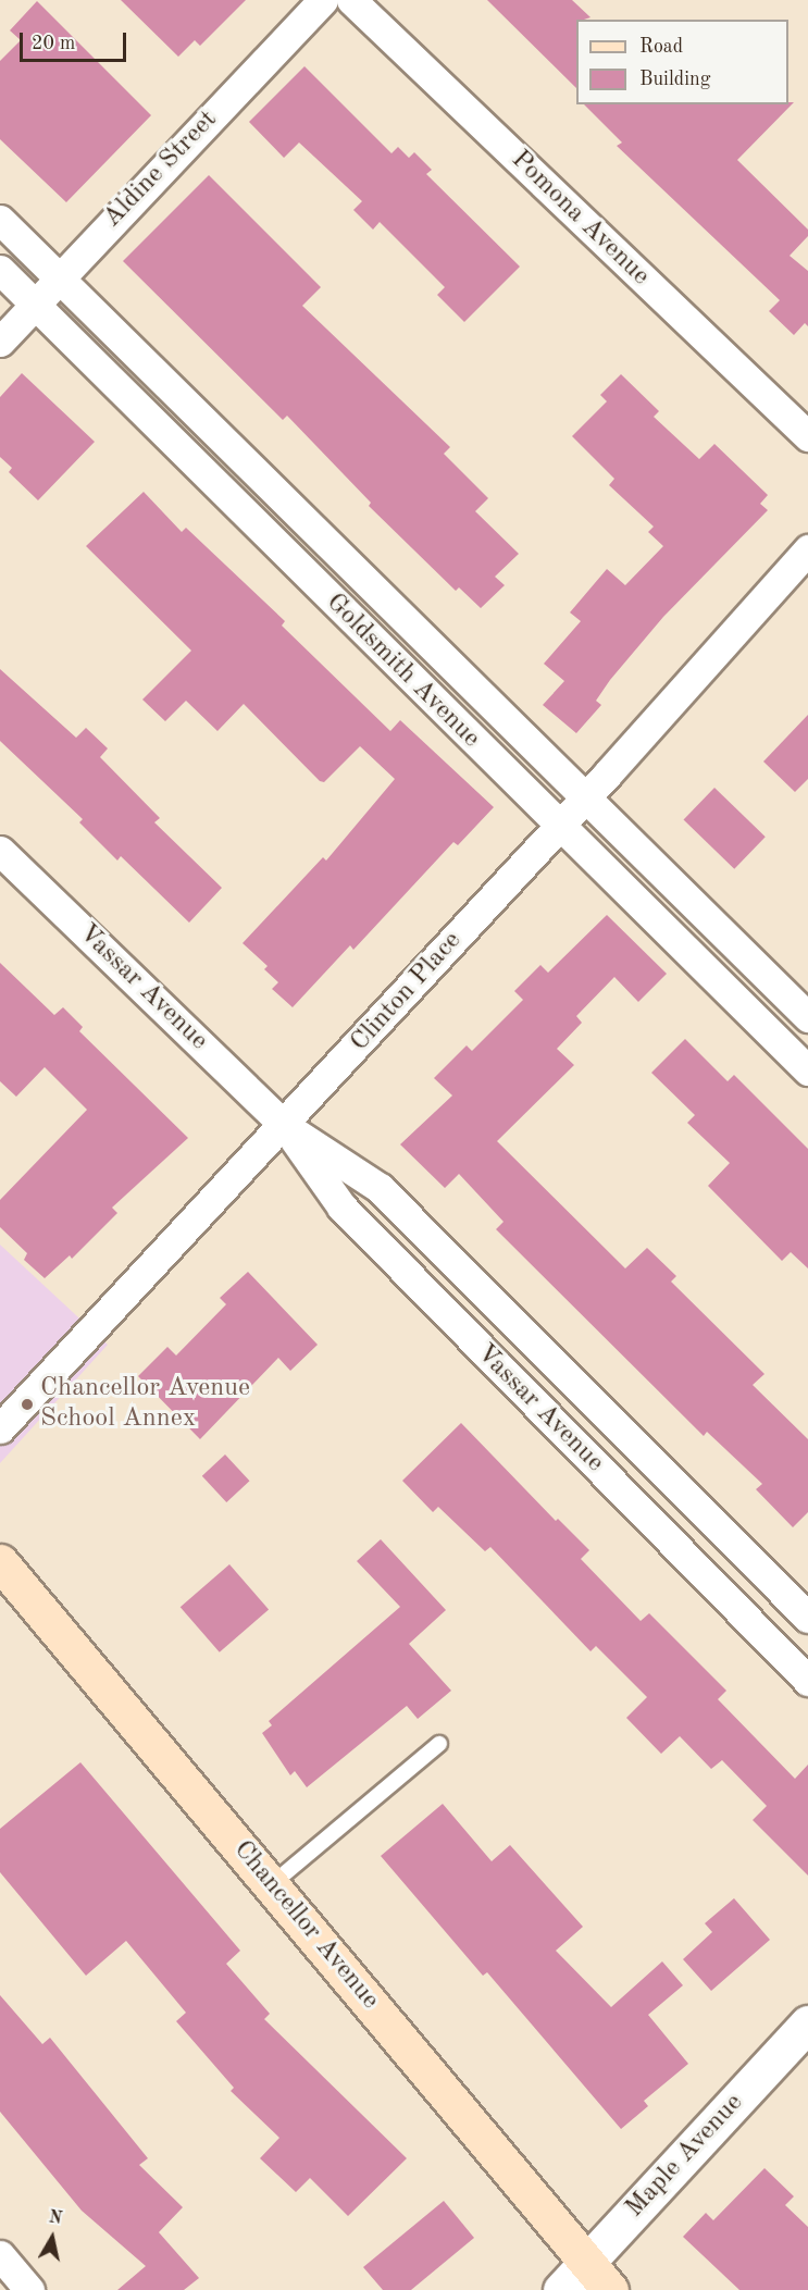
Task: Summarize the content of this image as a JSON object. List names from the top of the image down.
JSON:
{
  "streets": {
    "main road": ["Chancellor Avenue"],
    "street": [
      "Aldine Street",
      "Pomona Avenue",
      "Goldsmith Avenue",
      "Vassar Avenue",
      "Clinton Place",
      "Maple Avenue"
    ]
  },
  "crossings": [
    ["Aldine Street", "Goldsmith Avenue"],
    ["Goldsmith Avenue", "Clinton Place"],
    ["Vassar Avenue", "Clinton Place"],
    ["Chancellor Avenue", "Maple Avenue"]
  ],
  "places": ["Chancellor Avenue School Annex"],
  "legend": ["Road", "Building"],
  "scale_bar": "20 m",
  "north": "top"
}
